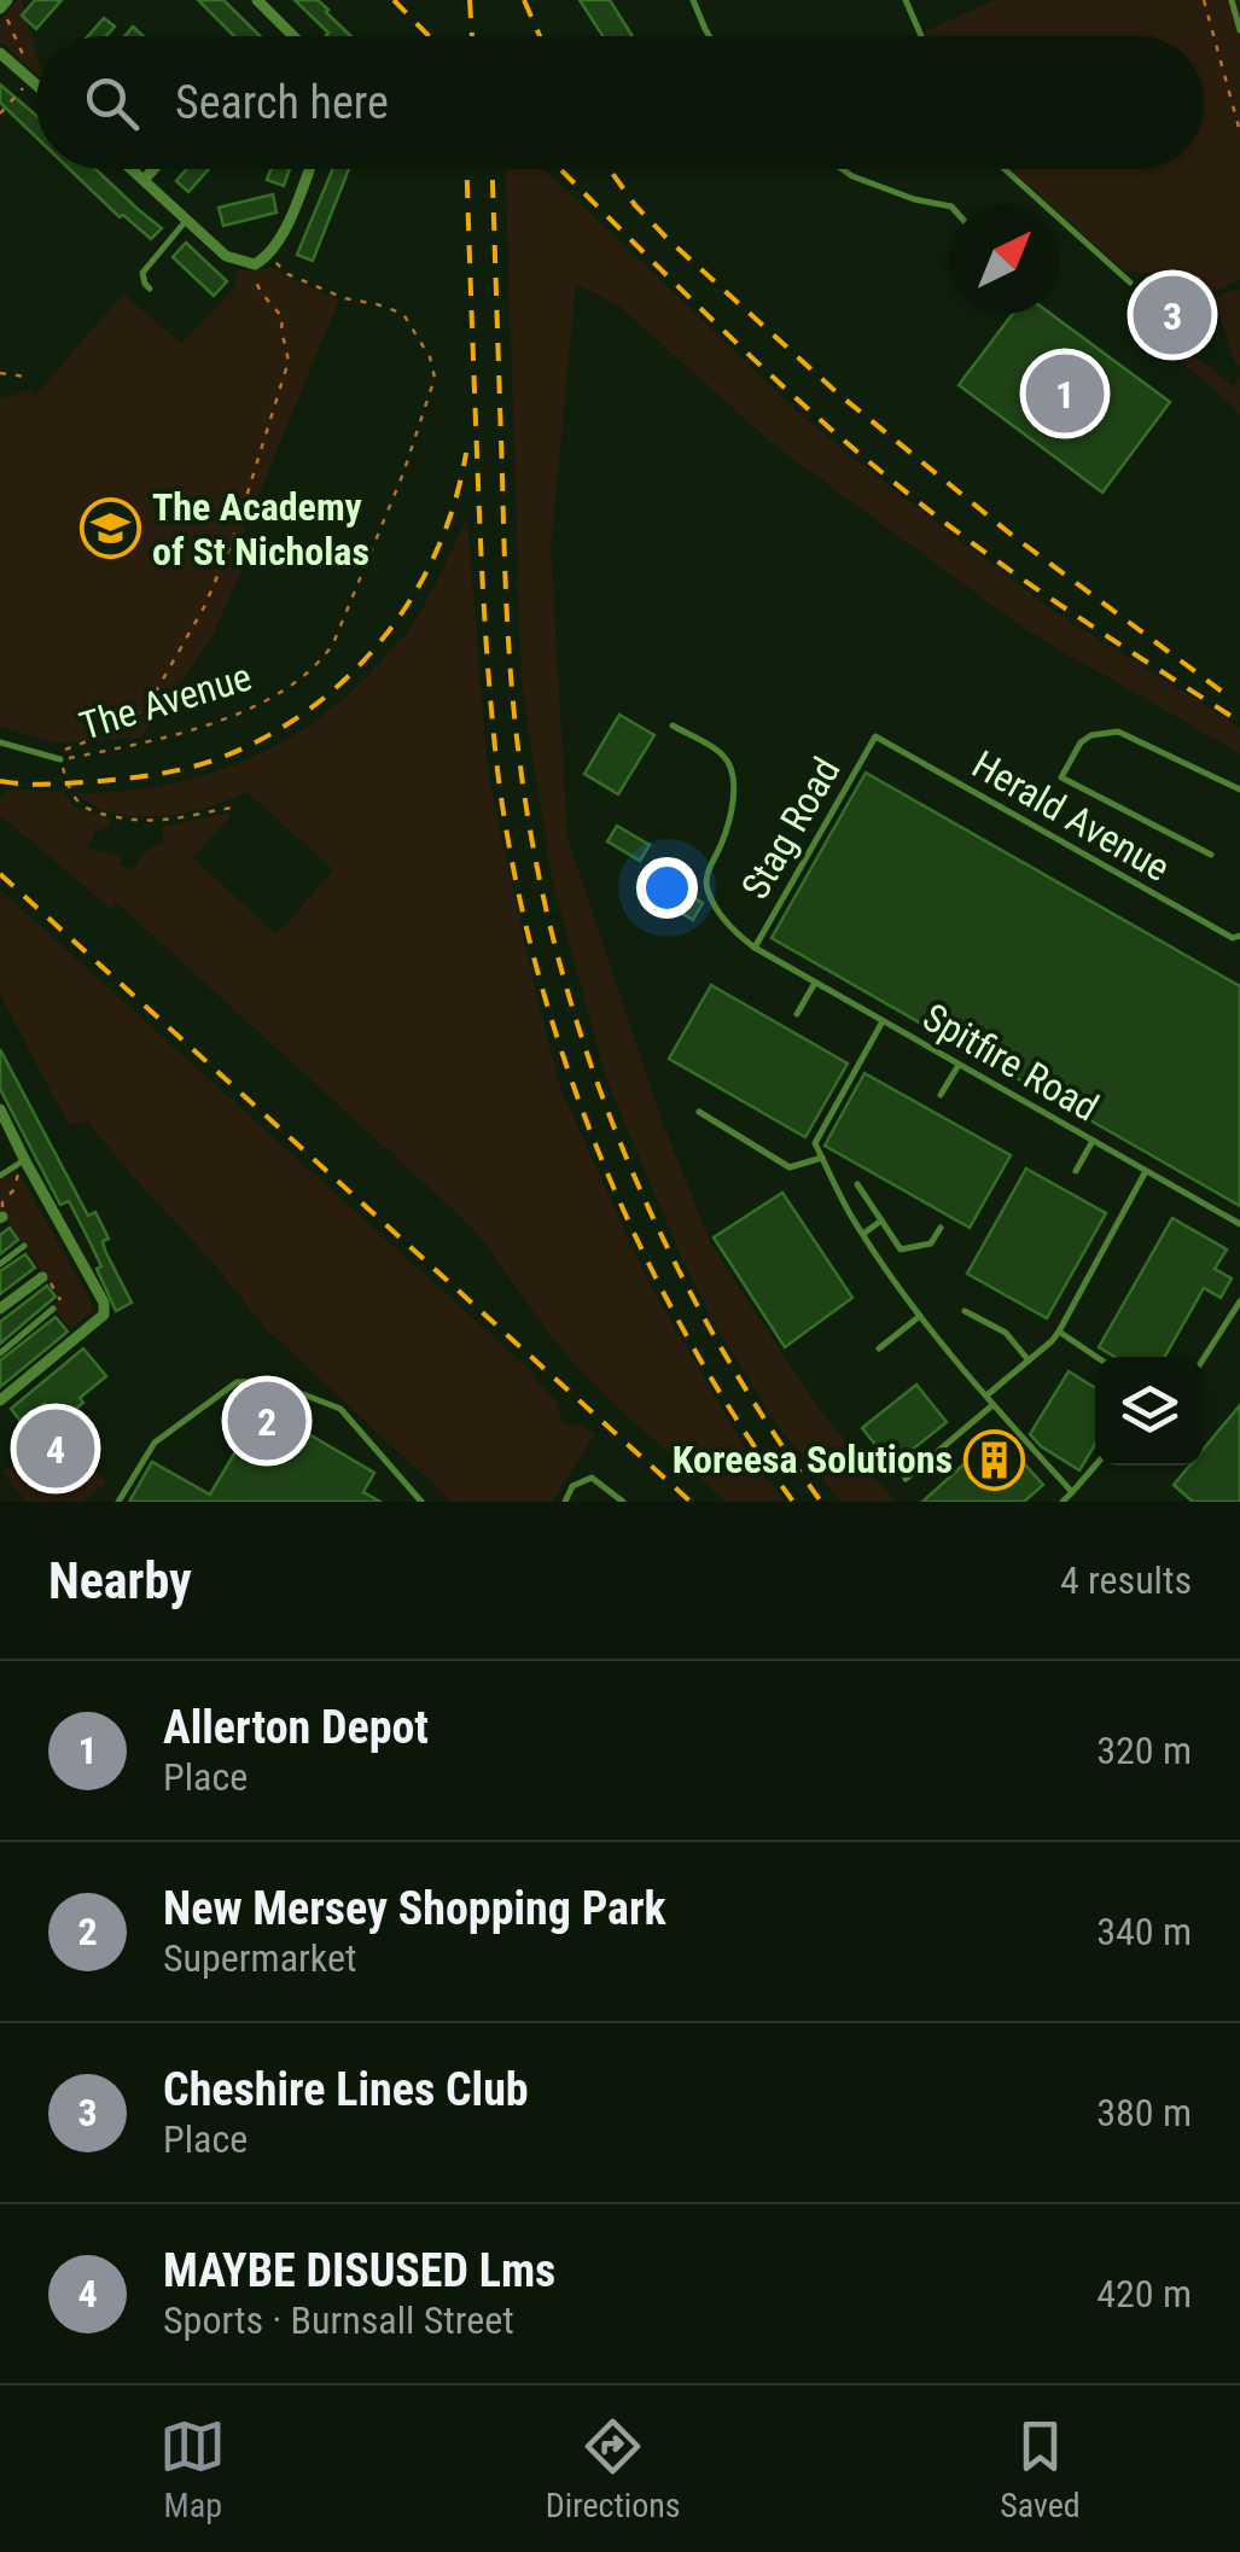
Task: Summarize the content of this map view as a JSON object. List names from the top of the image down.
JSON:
{
  "streets": {
    "lane": [
      "The Avenue",
      "Herald Avenue",
      "Stag Road",
      "Spitfire Road"
    ]
  },
  "crossings": [
    ["Herald Avenue", "Stag Road"],
    ["Stag Road", "Spitfire Road"]
  ],
  "places": {
    "school or university": ["The Academy of St Nicholas"],
    "building": ["Koreesa Solutions"]
  },
  "north": "top right",
  "page": {
    "search": "Search here",
    "pins": [
      "3",
      "1",
      "2",
      "4"
    ],
    "heading": ["Nearby", "4 results"],
    "list": [
      {
        "mark": "1",
        "name": "Allerton Depot",
        "note": "Place",
        "value": "320 m"
      },
      {
        "mark": "2",
        "name": "New Mersey Shopping Park",
        "note": "Supermarket",
        "value": "340 m"
      },
      {
        "mark": "3",
        "name": "Cheshire Lines Club",
        "note": "Place",
        "value": "380 m"
      },
      {
        "mark": "4",
        "name": "MAYBE DISUSED Lms",
        "note": "Sports · Burnsall Street",
        "value": "420 m"
      }
    ],
    "nav": ["Map", "Directions", "Saved"]
  }
}
